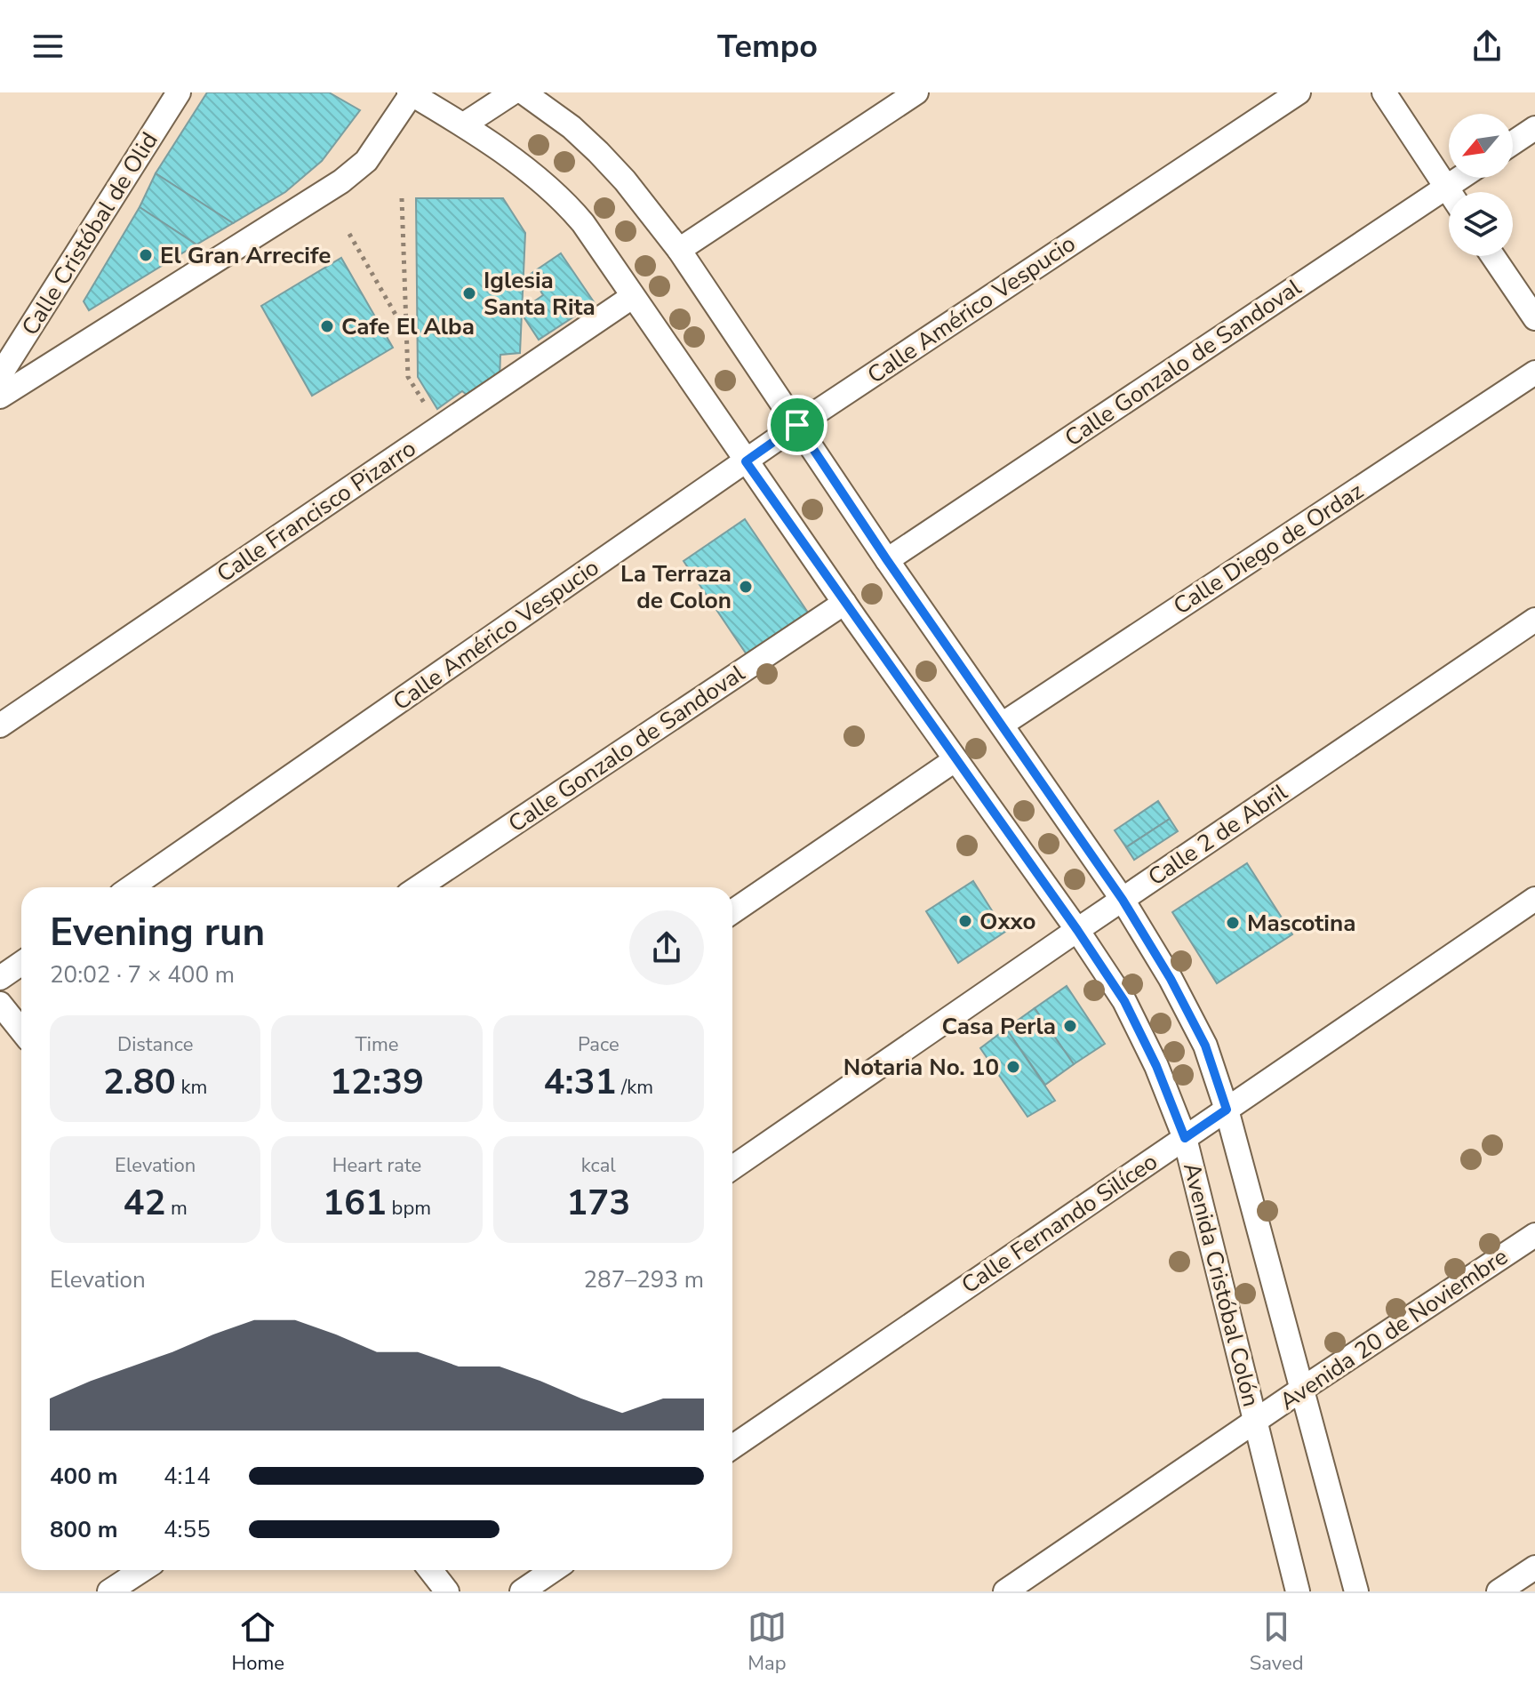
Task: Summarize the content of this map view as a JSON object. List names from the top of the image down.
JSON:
{
  "streets": {
    "street": [
      "Calle Cristóbal de Olid",
      "Calle Américo Vespucio",
      "Calle Gonzalo de Sandoval",
      "Calle Francisco Pizarro",
      "Calle Diego de Ordaz",
      "Calle 2 de Abril",
      "Calle Fernando Silíceo",
      "Avenida Cristóbal Colón",
      "Avenida 20 de Noviembre"
    ]
  },
  "crossings": [
    ["Calle Américo Vespucio", "Avenida Cristóbal Colón"],
    ["Calle Gonzalo de Sandoval", "Avenida Cristóbal Colón"],
    ["Calle Francisco Pizarro", "Avenida Cristóbal Colón"],
    ["Calle Diego de Ordaz", "Avenida Cristóbal Colón"],
    ["Calle 2 de Abril", "Avenida Cristóbal Colón"],
    ["Calle Fernando Silíceo", "Avenida Cristóbal Colón"],
    ["Avenida Cristóbal Colón", "Avenida 20 de Noviembre"]
  ],
  "places": [
    "El Gran Arrecife",
    "Iglesia Santa Rita",
    "Cafe El Alba",
    "La Terraza de Colon",
    "Oxxo",
    "Mascotina",
    "Casa Perla",
    "Notaria No. 10"
  ],
  "north": "bottom left",
  "page": {
    "header": "Tempo",
    "heading": ["Evening run", "20:02 · 7 × 400 m"],
    "stats": [
      ["Distance", "2.80 km"],
      ["Time", "12:39"],
      ["Pace", "4:31 /km"],
      ["Elevation", "42 m"],
      ["Heart rate", "161 bpm"],
      ["kcal", "173"]
    ],
    "chart": ["Elevation", "287–293 m"],
    "list": [
      {
        "name": "400 m",
        "note": "4:14"
      },
      {
        "name": "800 m",
        "note": "4:55"
      }
    ],
    "tabs": ["Home", "Map", "Saved"]
  }
}
